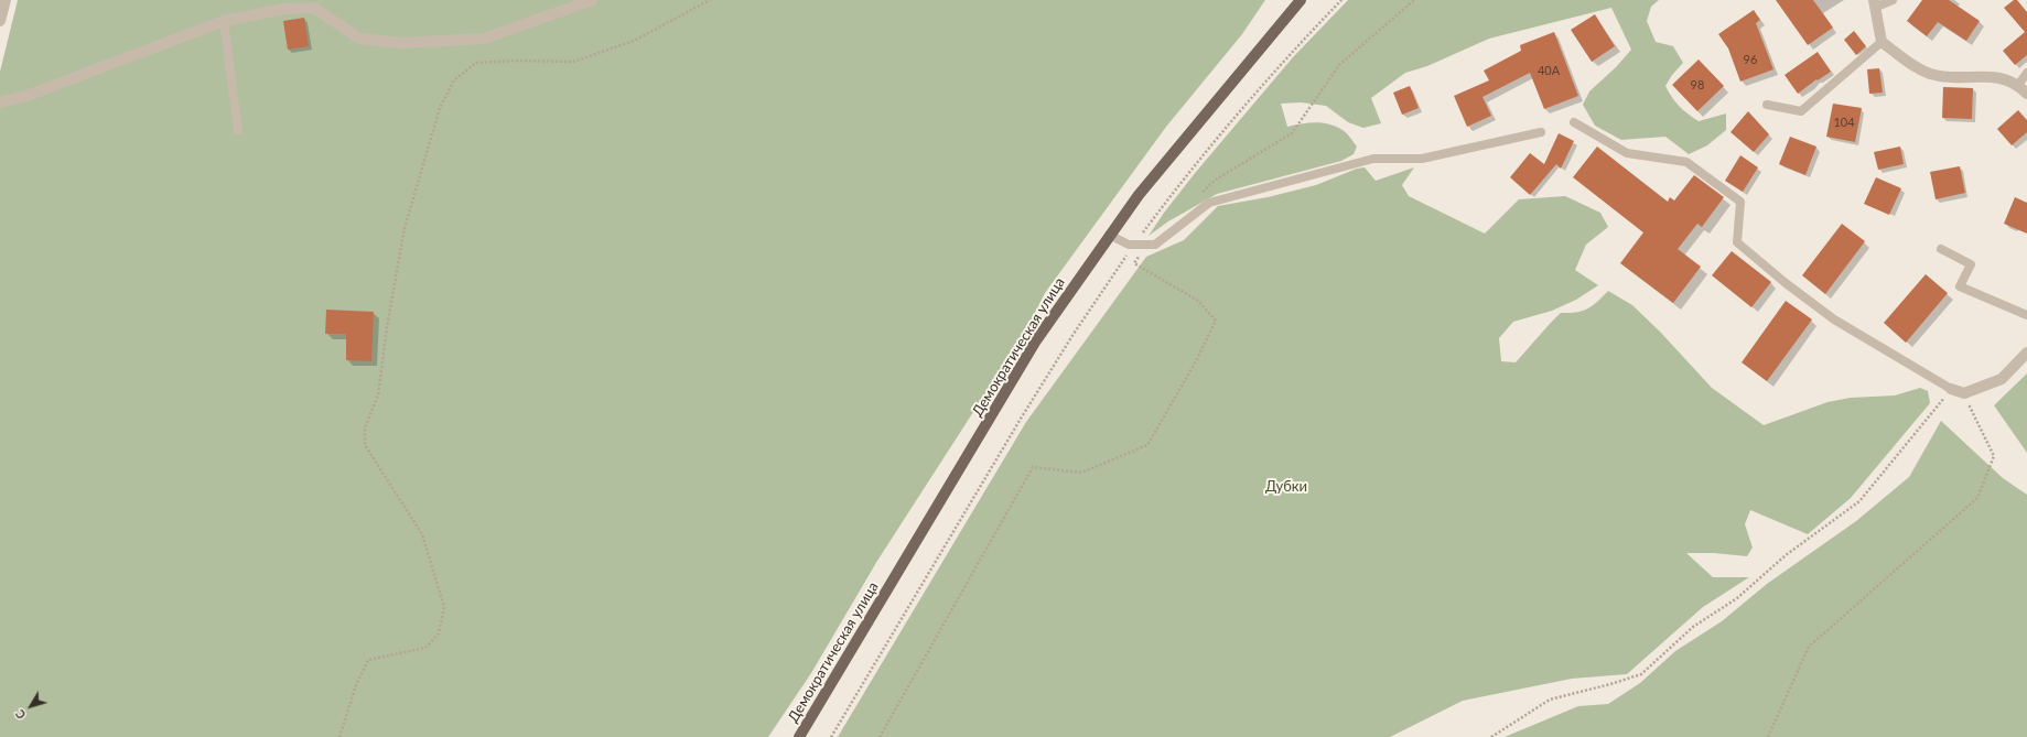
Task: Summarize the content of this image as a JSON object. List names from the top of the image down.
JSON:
{
  "streets": {
    "main road": ["Демократическая улица"]
  },
  "parks": ["Дубки"],
  "house_numbers": [
    "96",
    "40А",
    "98",
    "104"
  ],
  "north": "bottom left"
}
